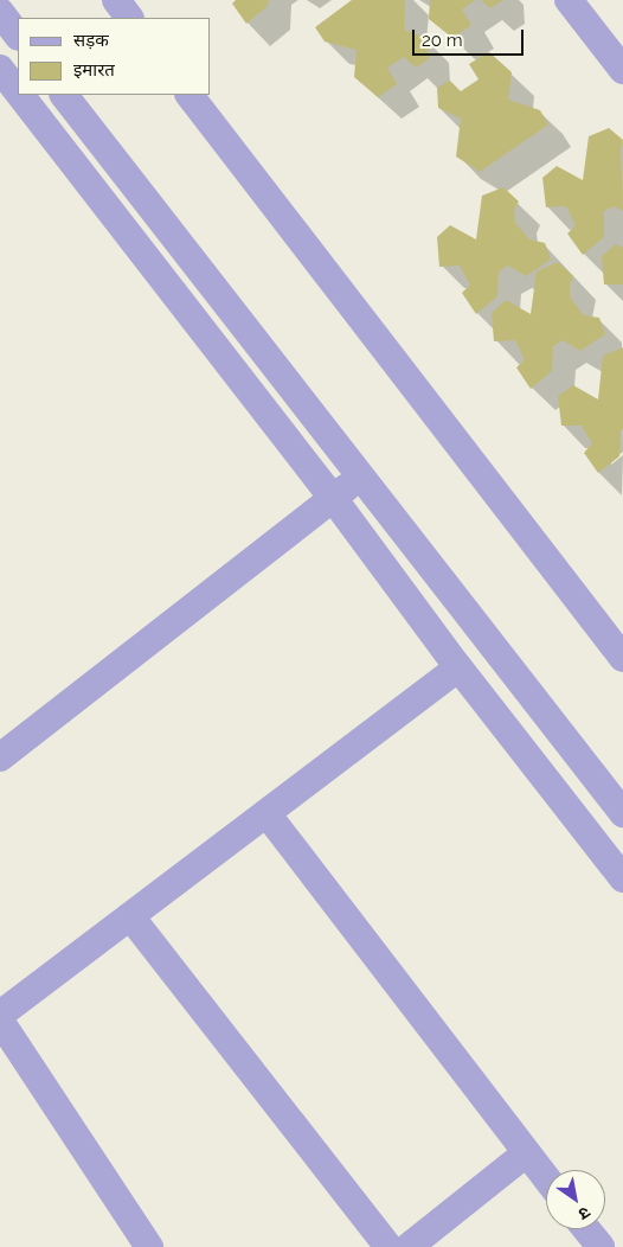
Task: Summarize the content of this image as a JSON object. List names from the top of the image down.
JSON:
{
  "legend": ["सड़क", "इमारत"],
  "scale_bar": "20 m",
  "north": "bottom right"
}
